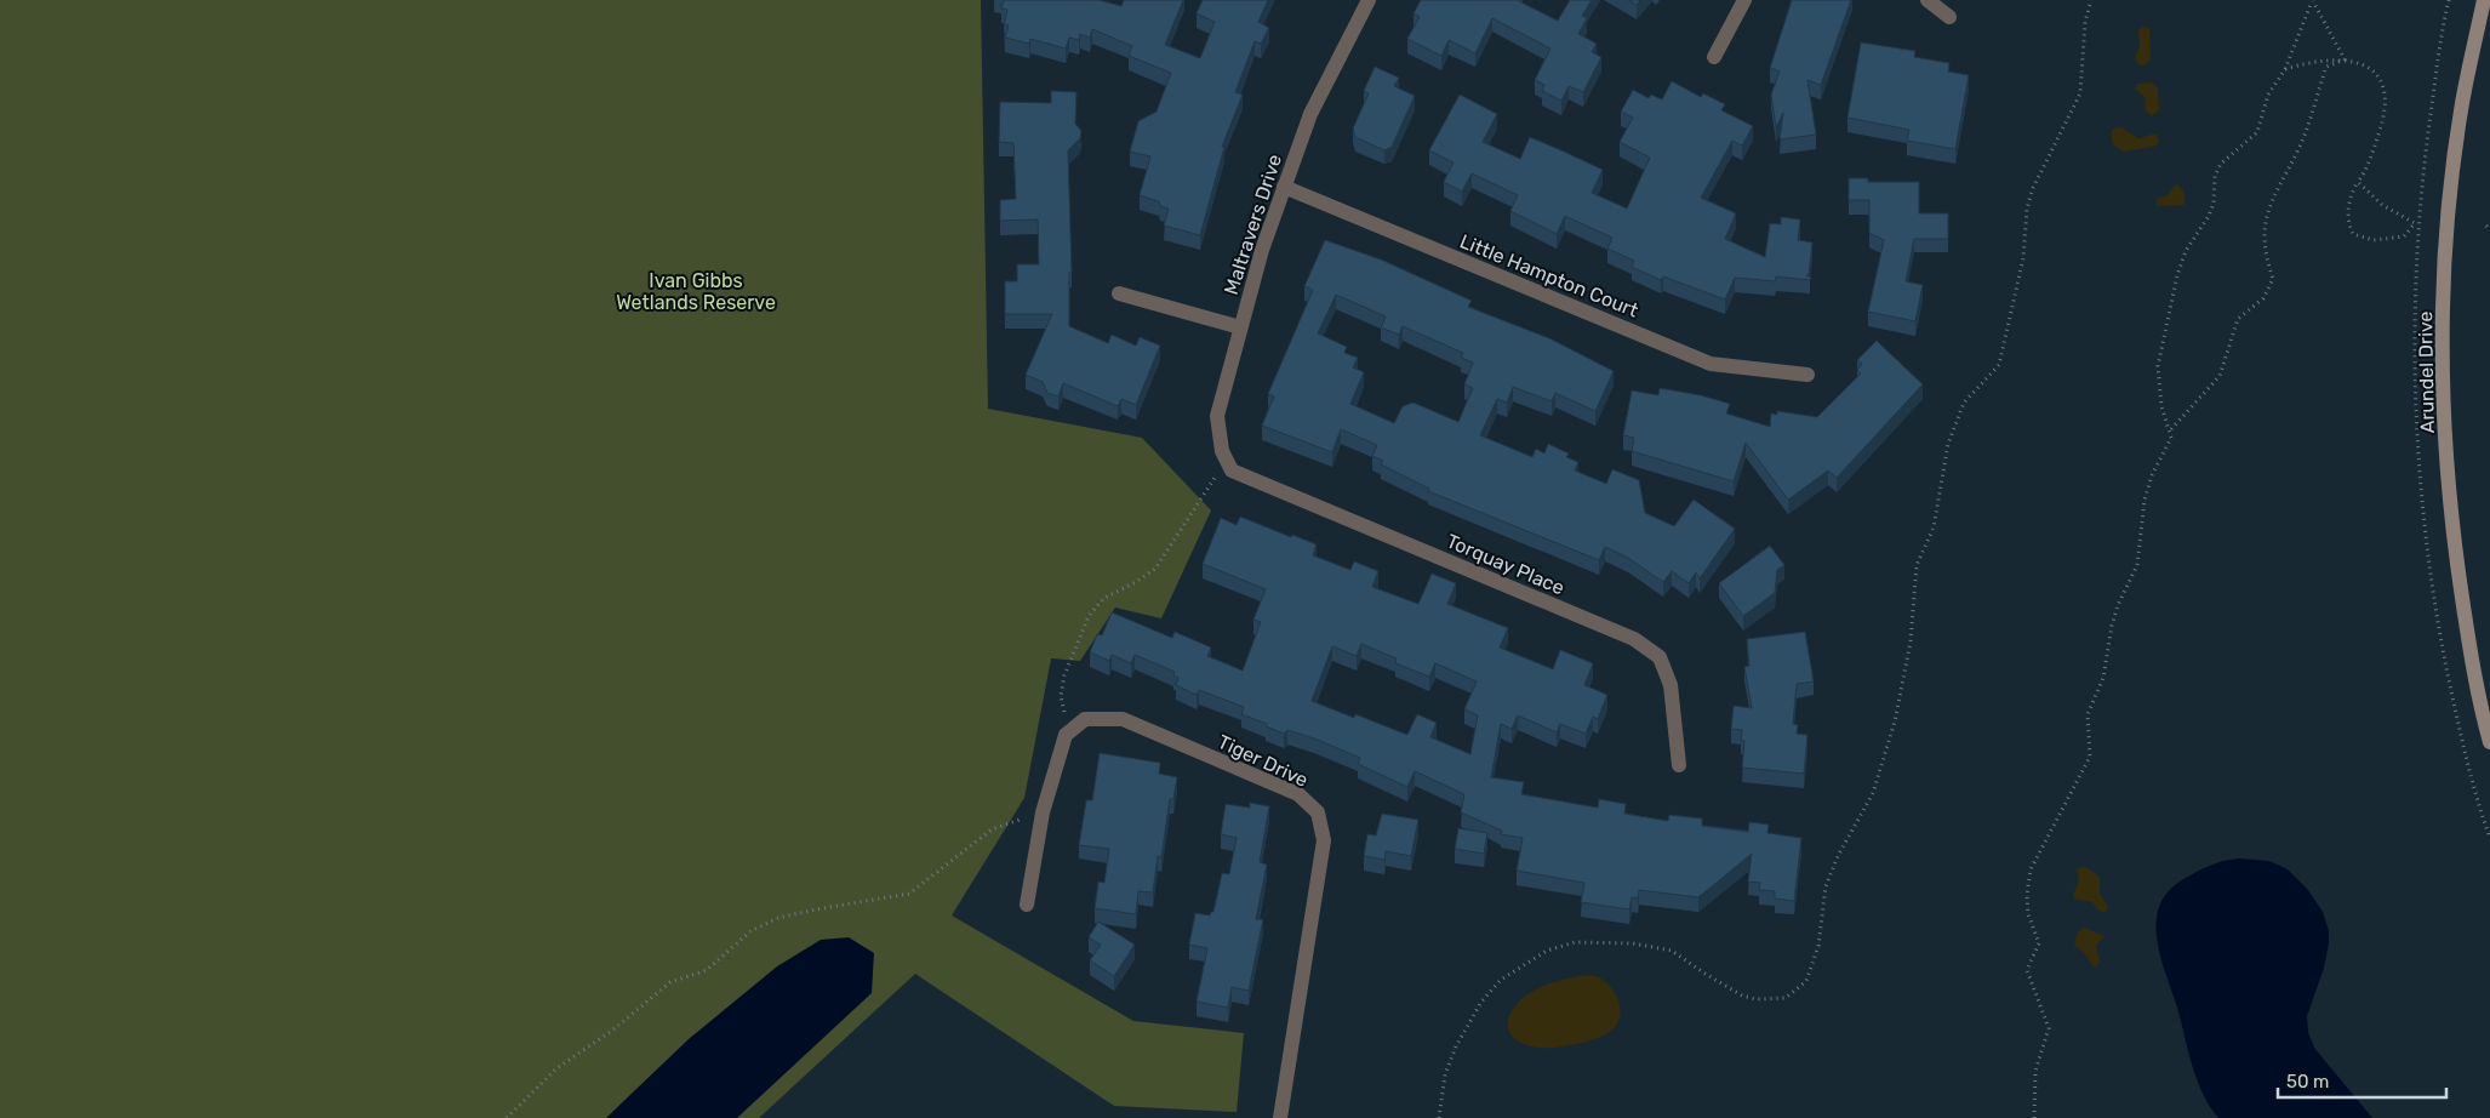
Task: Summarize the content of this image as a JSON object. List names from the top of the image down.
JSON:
{
  "streets": {
    "main road": ["Arundel Drive"],
    "street": [
      "Maltravers Drive",
      "Little Hampton Court",
      "Torquay Place",
      "Tiger Drive"
    ]
  },
  "crossings": [
    ["Maltravers Drive", "Little Hampton Court"],
    ["Maltravers Drive", "Torquay Place"]
  ],
  "parks": ["Ivan Gibbs Wetlands Reserve"],
  "scale_bar": "50 m"
}
